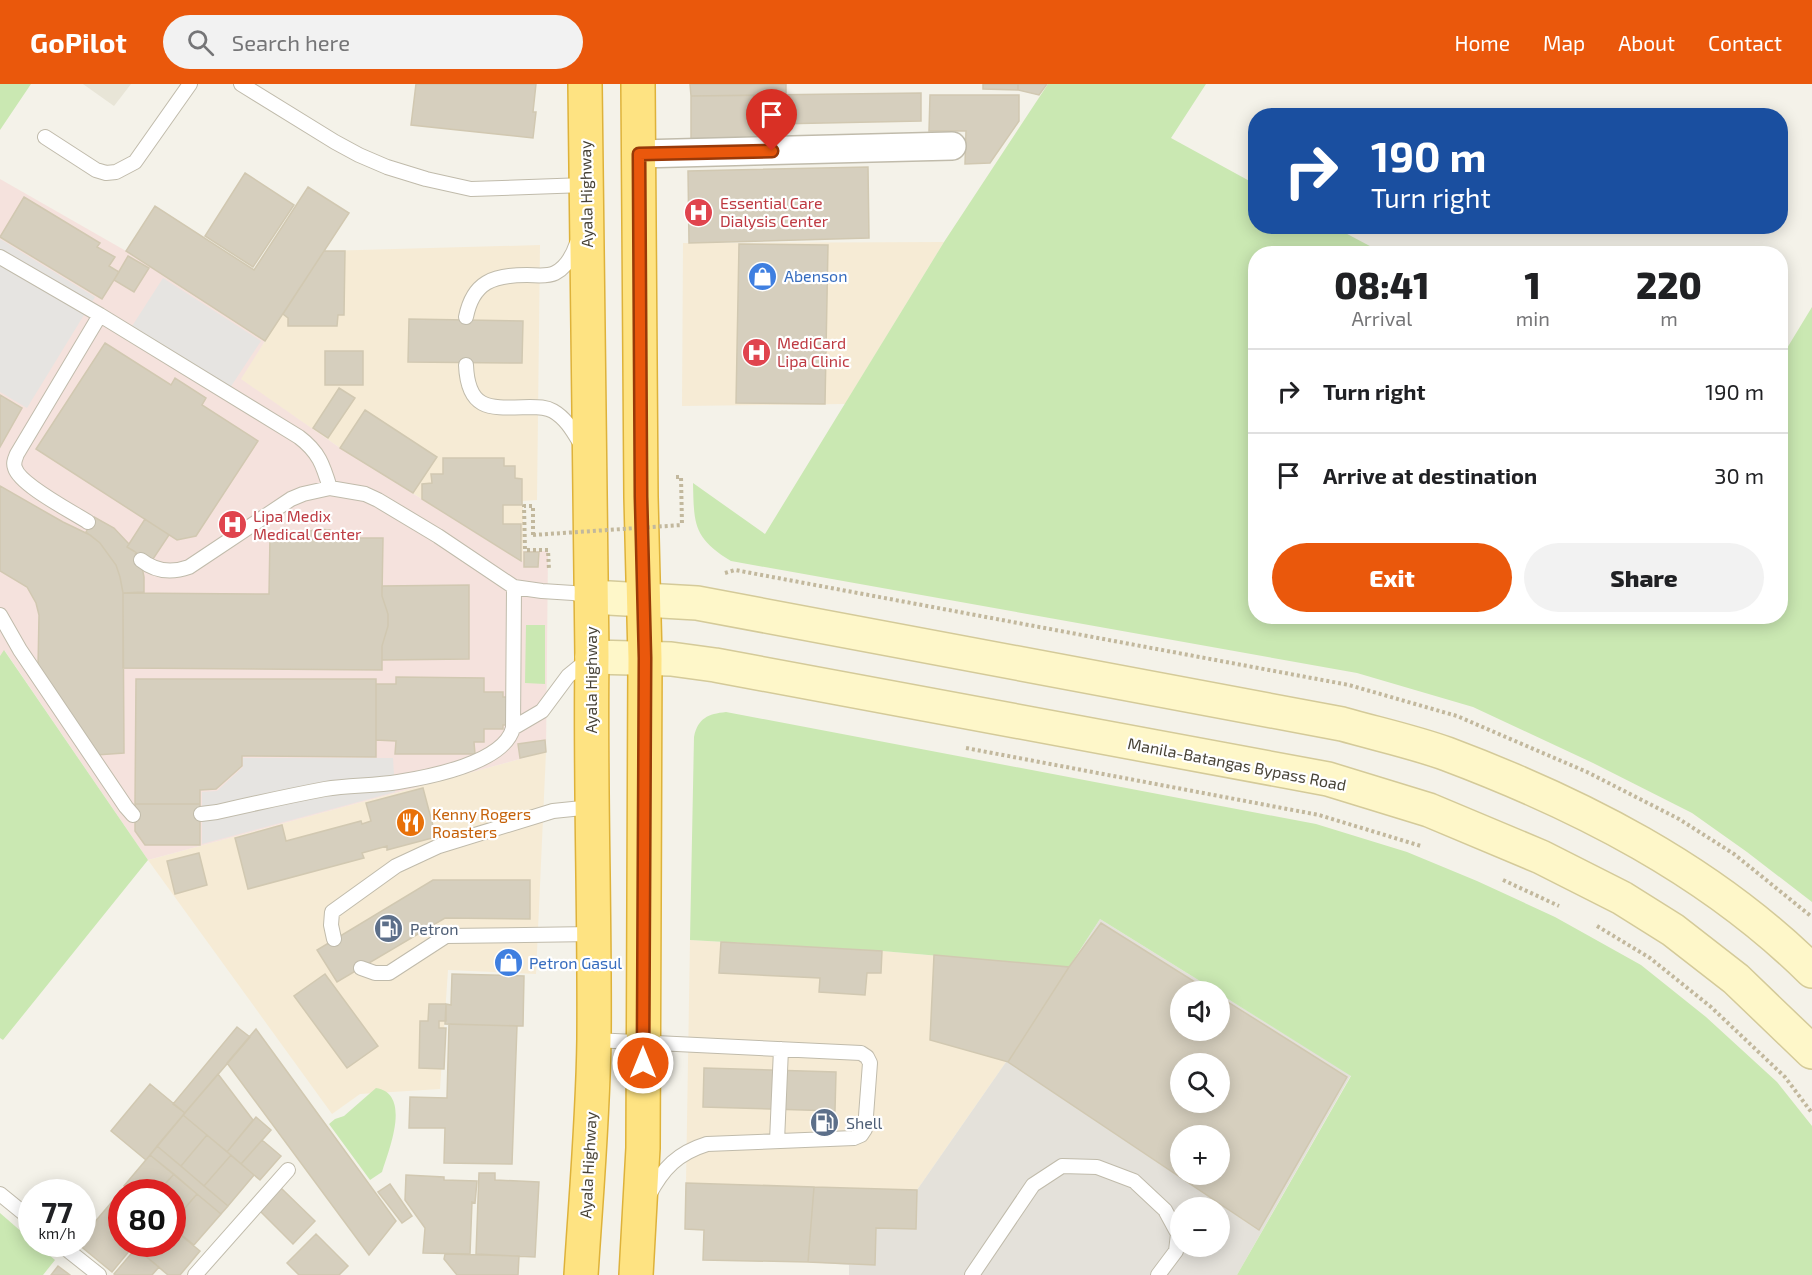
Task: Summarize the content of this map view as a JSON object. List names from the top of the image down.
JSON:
{
  "streets": {
    "highway": ["Ayala Highway"],
    "main road": ["Manila-Batangas Bypass Road"]
  },
  "crossings": [
    ["Ayala Highway", "Manila-Batangas Bypass Road"]
  ],
  "places": {
    "hospital": ["Essential Care Dialysis Center", "MediCard Lipa Clinic", "Lipa Medix Medical Center"],
    "shop": ["Abenson", "Petron Gasul"],
    "restaurant": ["Kenny Rogers Roasters"],
    "fuel station": ["Petron", "Shell"]
  },
  "page": {
    "header": "GoPilot",
    "search": "Search here",
    "nav": [
      "Home",
      "Map",
      "About",
      "Contact"
    ],
    "turn": ["190 m", "Turn right"],
    "eta": [
      "08:41",
      "Arrival",
      "1",
      "min",
      "220",
      "m"
    ],
    "list": [
      {
        "name": "Turn right",
        "value": "190 m"
      },
      {
        "name": "Arrive at destination",
        "value": "30 m"
      }
    ],
    "buttons": ["Exit", "Share"],
    "map_buttons": ["+", "−"],
    "speed": "77 km/h",
    "limit": "80"
  }
}
